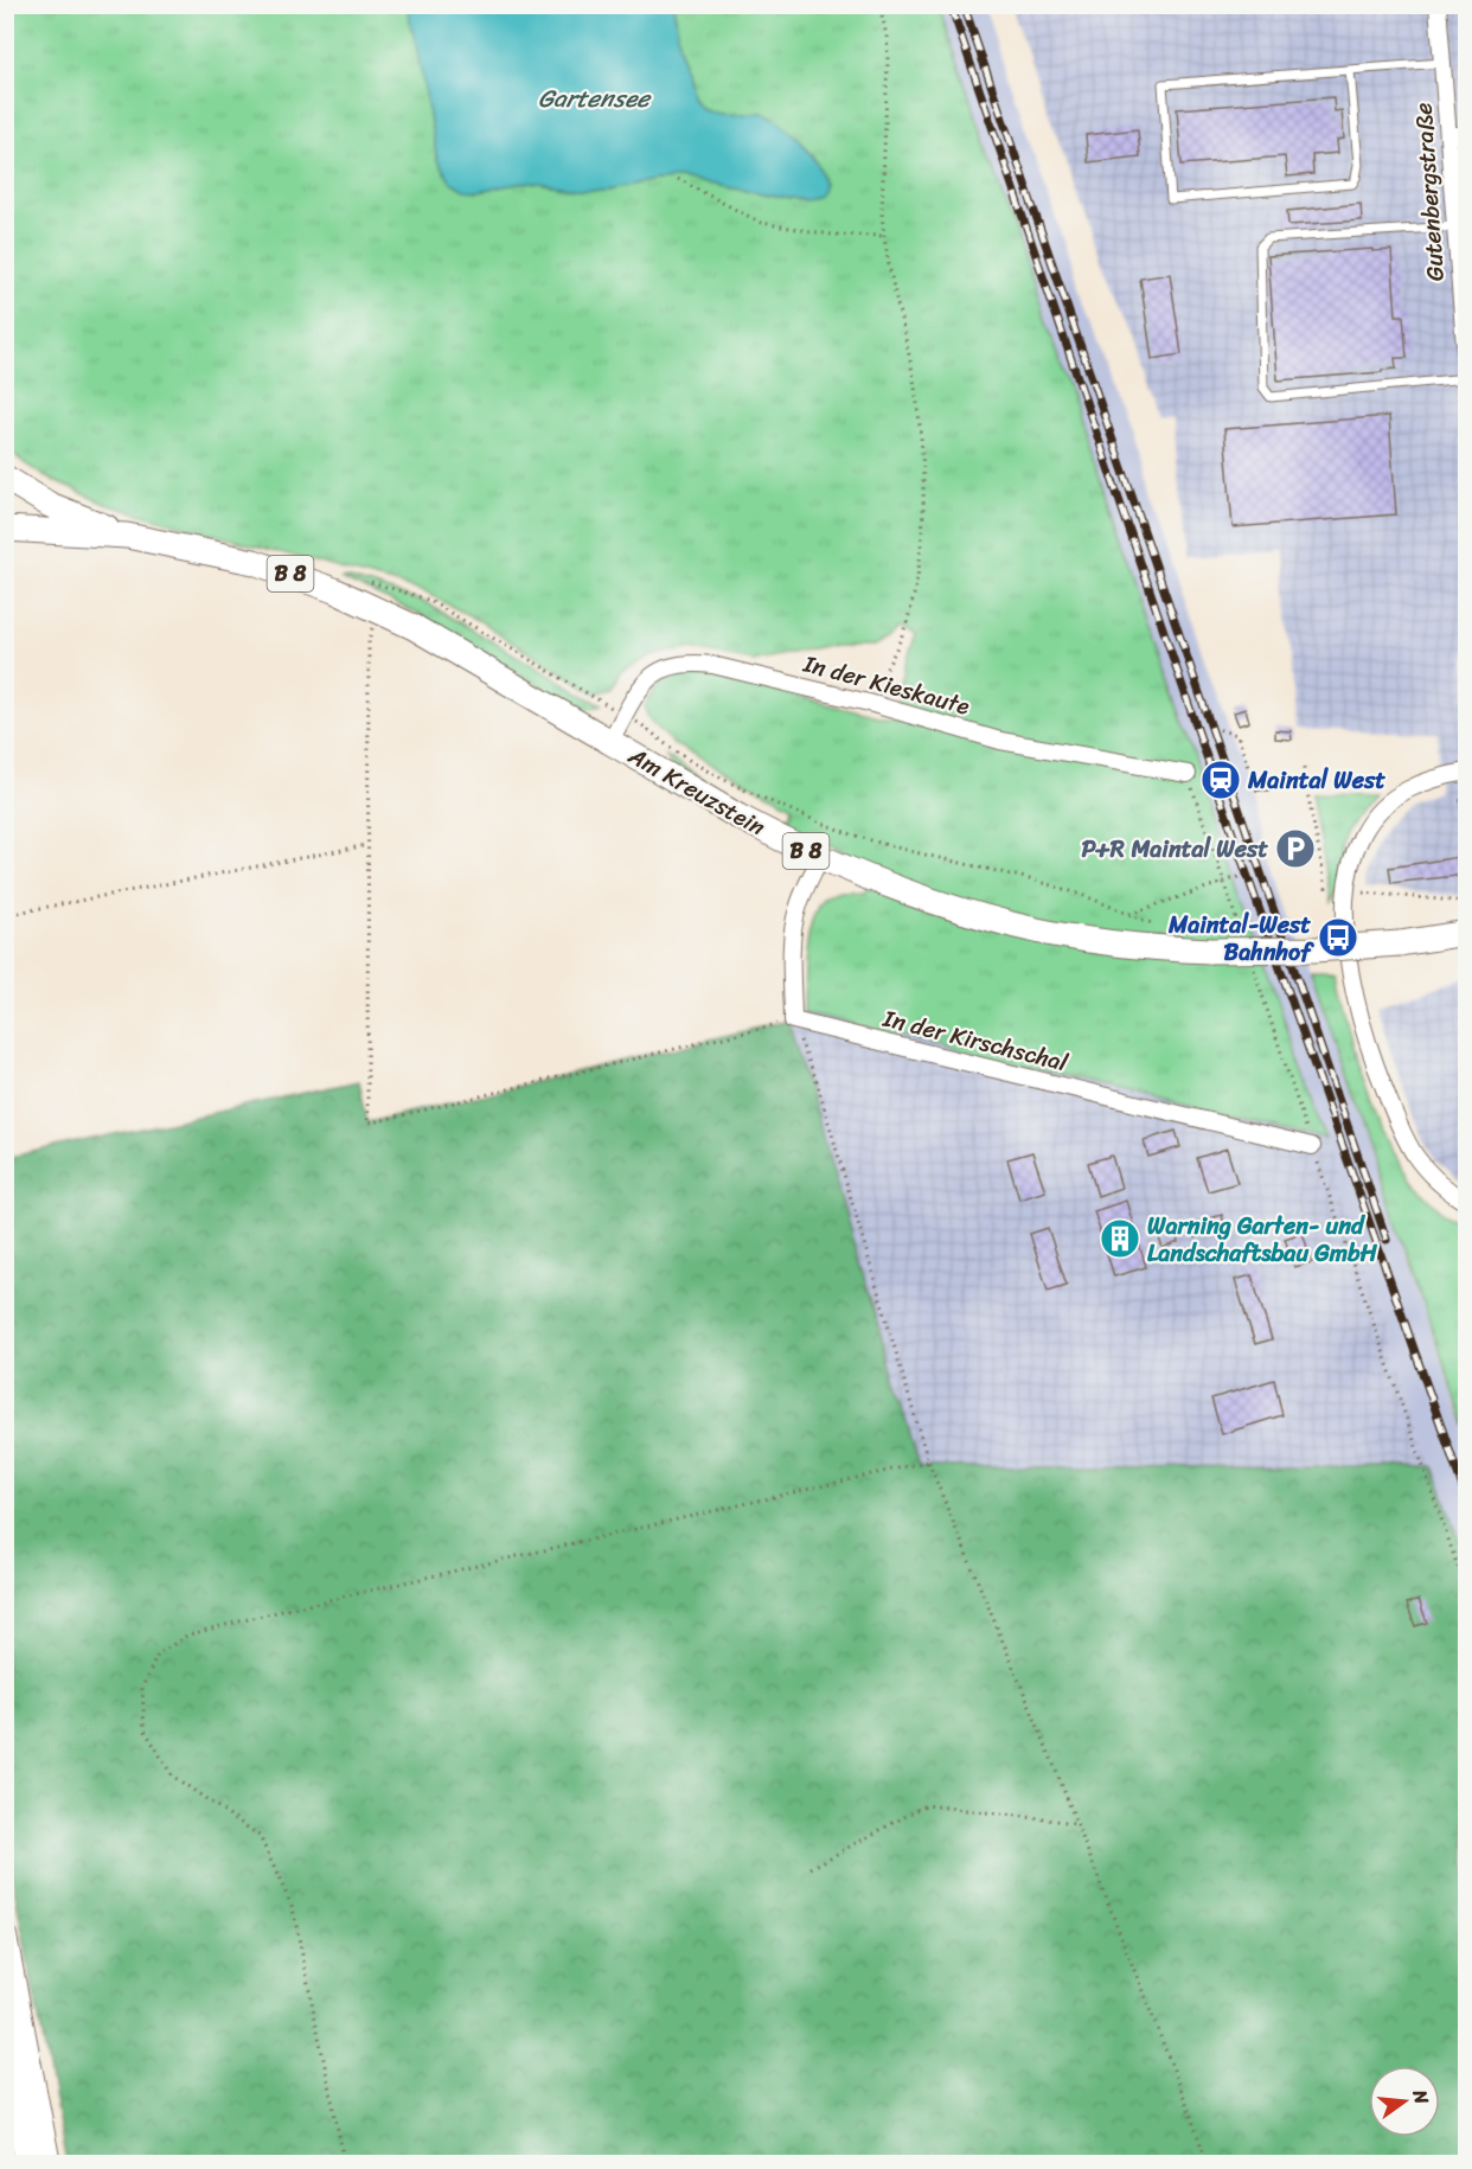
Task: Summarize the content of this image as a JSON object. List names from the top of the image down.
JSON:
{
  "streets": {
    "main road": ["B 8", "Am Kreuzstein"],
    "street": ["Gutenbergstraße", "In der Kieskaute", "In der Kirschschal"]
  },
  "crossings": [
    ["In der Kieskaute", "Am Kreuzstein"]
  ],
  "water": ["Gartensee"],
  "places": {
    "station": ["Maintal West"],
    "parking": ["P+R Maintal West"],
    "bus stop": ["Maintal-West Bahnhof"],
    "building": ["Warning Garten- und Landschaftsbau GmbH"]
  },
  "north": "right"
}
